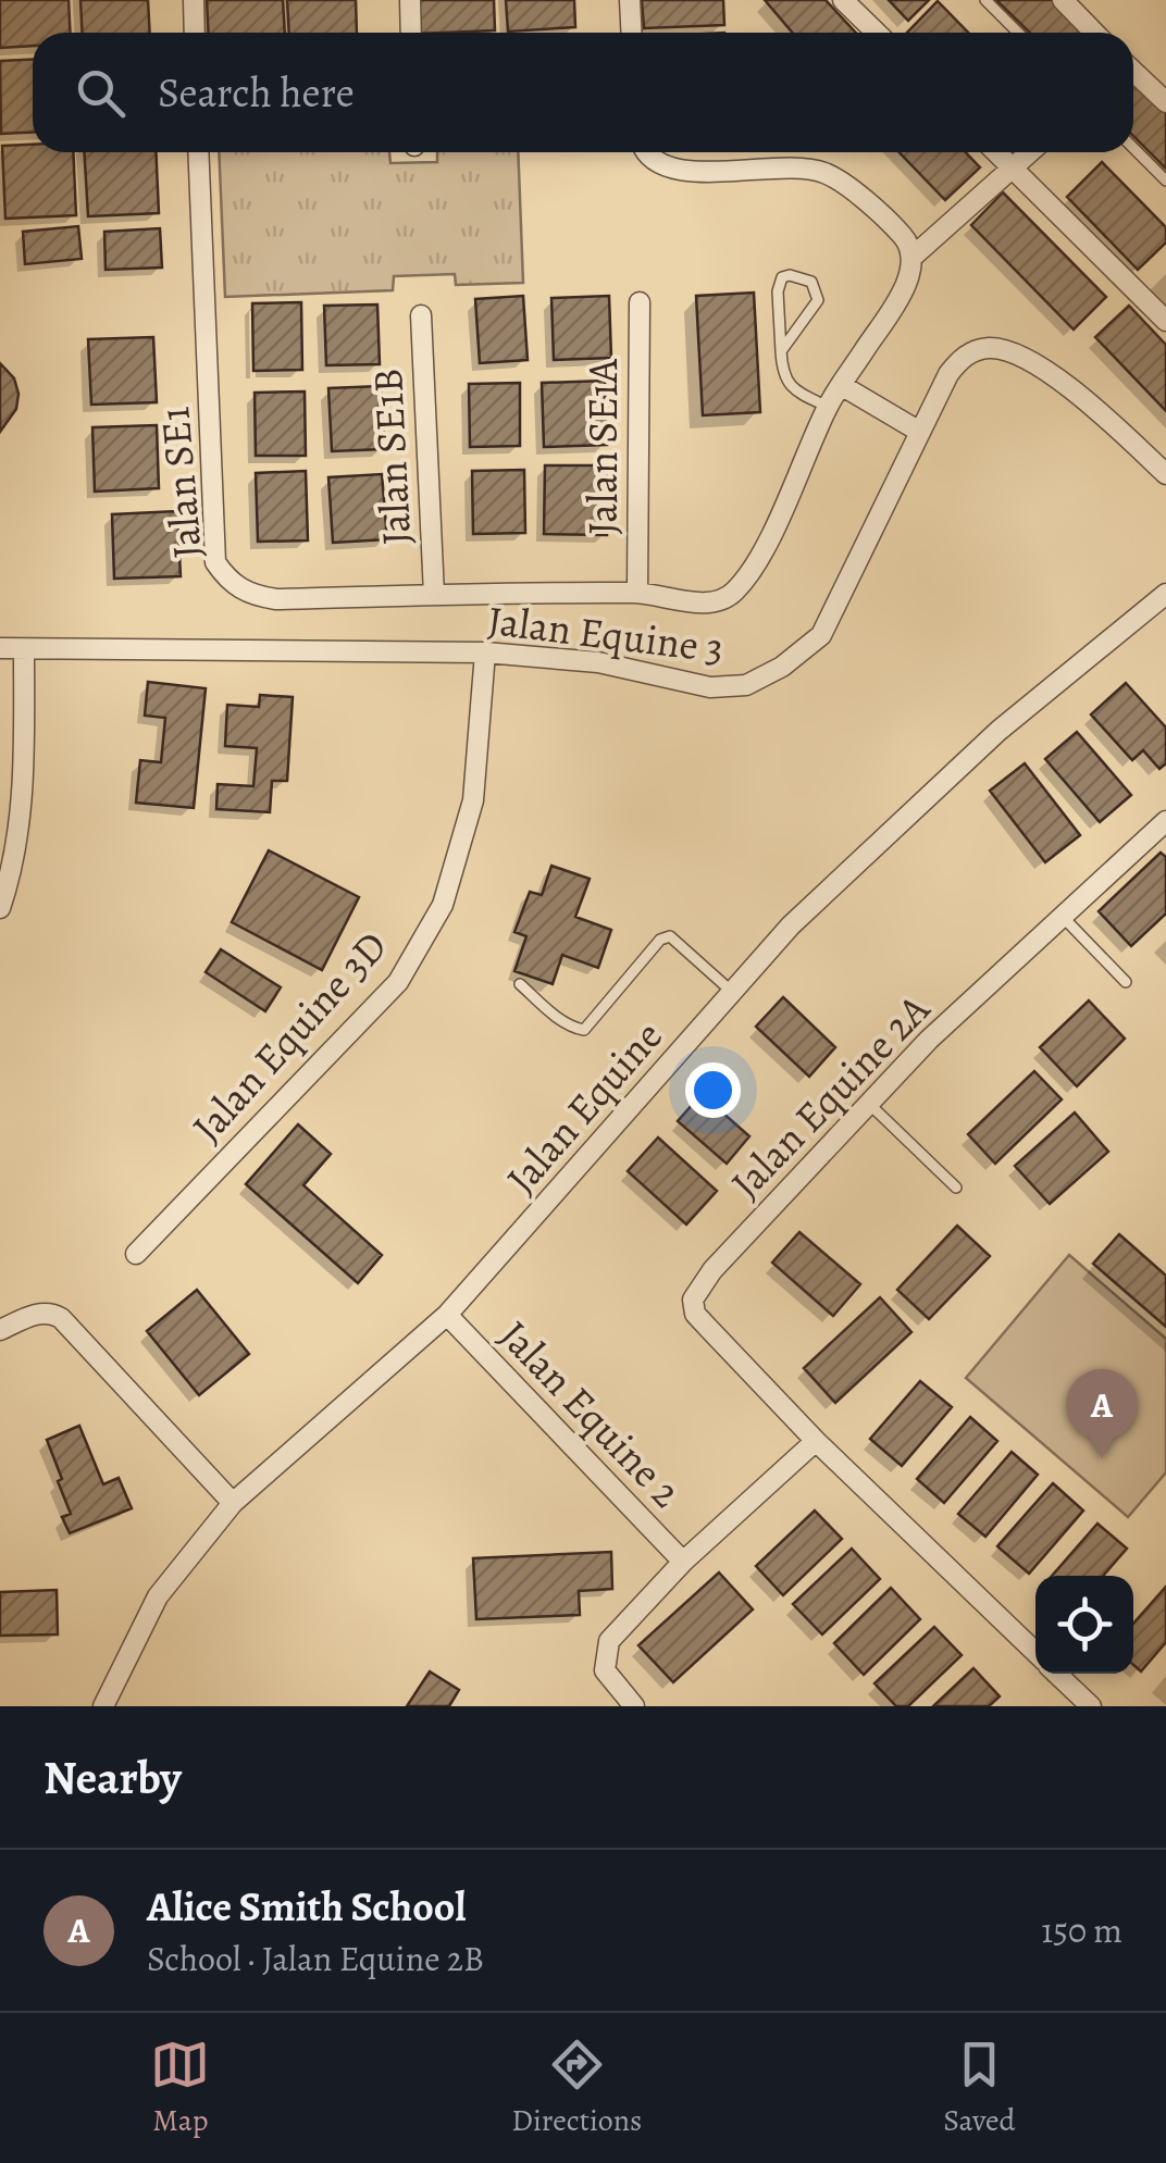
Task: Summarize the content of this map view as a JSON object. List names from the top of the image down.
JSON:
{
  "streets": {
    "street": [
      "Jalan SE1A",
      "Jalan SE1B",
      "Jalan SE1",
      "Jalan Equine 3",
      "Jalan Equine 3D",
      "Jalan Equine 2A",
      "Jalan Equine",
      "Jalan Equine 2"
    ]
  },
  "crossings": [
    ["Jalan SE1A", "Jalan SE1"],
    ["Jalan SE1B", "Jalan SE1"],
    ["Jalan Equine 3", "Jalan Equine 3D"],
    ["Jalan Equine", "Jalan Equine 2"]
  ],
  "page": {
    "search": "Search here",
    "pins": "A",
    "heading": "Nearby",
    "list": [
      {
        "mark": "A",
        "name": "Alice Smith School",
        "note": "School · Jalan Equine 2B",
        "value": "150 m"
      }
    ],
    "nav": ["Map", "Directions", "Saved"]
  }
}
